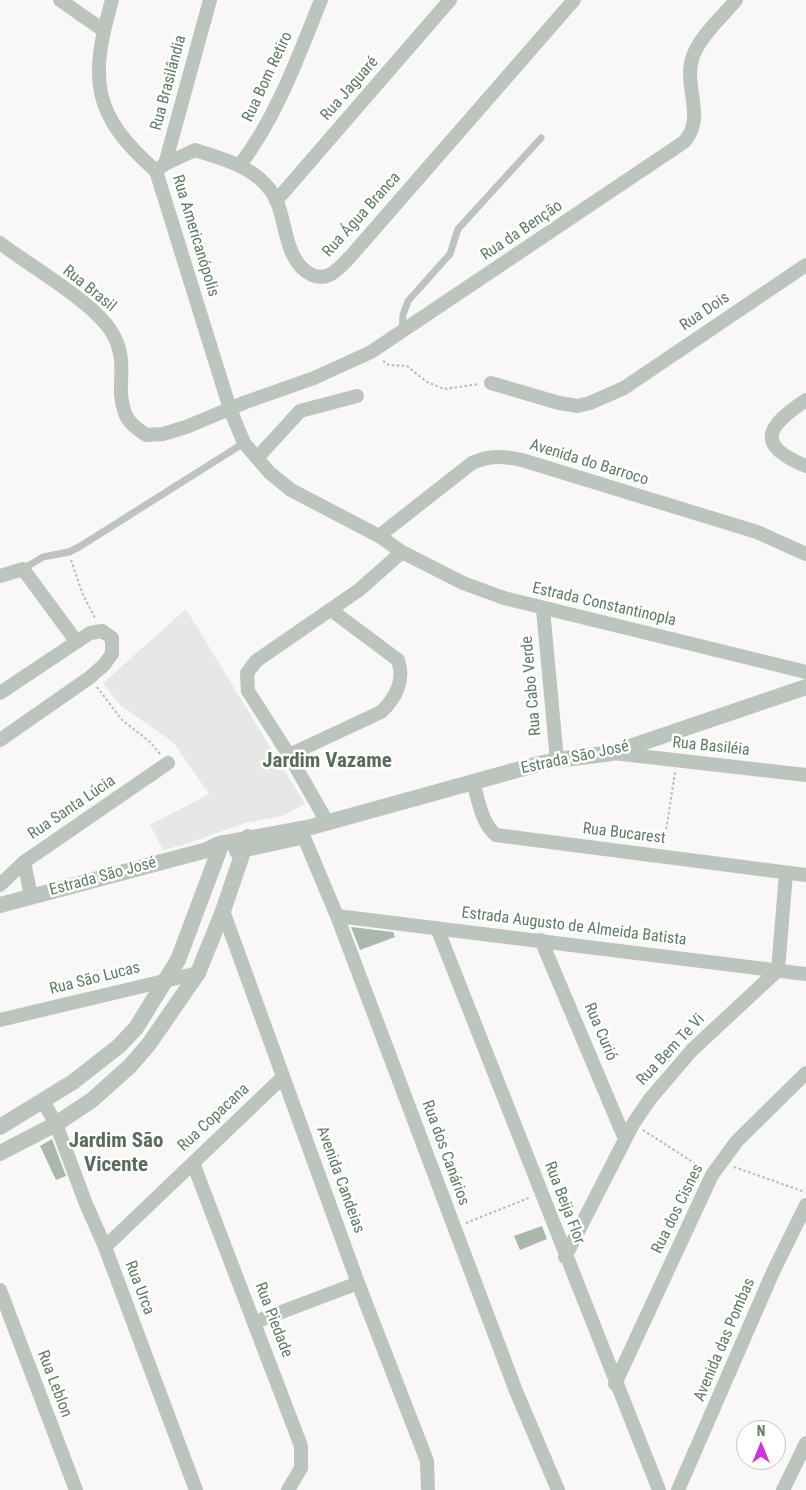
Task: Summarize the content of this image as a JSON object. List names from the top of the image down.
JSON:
{
  "streets": {
    "street": [
      "Rua Bom Retiro",
      "Rua Brasilândia",
      "Rua Jaguaré",
      "Rua Água Branca",
      "Rua da Benção",
      "Rua Americanópolis",
      "Rua Brasil",
      "Rua Dois",
      "Avenida do Barroco",
      "Estrada Constantinopla",
      "Rua Cabo Verde",
      "Rua Basiléia",
      "Estrada São José",
      "Rua Santa Lúcia",
      "Rua Bucarest",
      "Estrada Augusto de Almeida Batista",
      "Rua São Lucas",
      "Rua Curió",
      "Rua Bem Te Vi",
      "Rua Copacana",
      "Rua dos Canários",
      "Avenida Candeias",
      "Rua Beija Flor",
      "Rua dos Cisnes",
      "Rua Urca",
      "Rua Piedade",
      "Avenida das Pombas",
      "Rua Leblon"
    ]
  },
  "crossings": [
    ["Rua Bom Retiro", "Rua Água Branca"],
    ["Rua Brasilândia", "Rua Água Branca"],
    ["Rua Brasilândia", "Rua Americanópolis"],
    ["Rua Jaguaré", "Rua Água Branca"],
    ["Rua Água Branca", "Rua Americanópolis"],
    ["Rua da Benção", "Rua Americanópolis"],
    ["Rua da Benção", "Rua Brasil"],
    ["Rua Americanópolis", "Rua Brasil"],
    ["Estrada Constantinopla", "Rua Cabo Verde"],
    ["Rua Cabo Verde", "Estrada São José"],
    ["Rua Basiléia", "Estrada São José"],
    ["Estrada São José", "Rua Bucarest"],
    ["Estrada São José", "Rua dos Canários"],
    ["Estrada Augusto de Almeida Batista", "Rua Curió"],
    ["Estrada Augusto de Almeida Batista", "Rua Bem Te Vi"],
    ["Estrada Augusto de Almeida Batista", "Rua dos Canários"],
    ["Estrada Augusto de Almeida Batista", "Rua Beija Flor"],
    ["Rua Curió", "Rua Bem Te Vi"],
    ["Rua Bem Te Vi", "Rua Beija Flor"],
    ["Rua Copacana", "Avenida Candeias"],
    ["Rua Copacana", "Rua Urca"],
    ["Rua Copacana", "Rua Piedade"],
    ["Rua Beija Flor", "Rua dos Cisnes"]
  ],
  "districts": ["Jardim Vazame", "Jardim São Vicente"],
  "north": "top"
}
